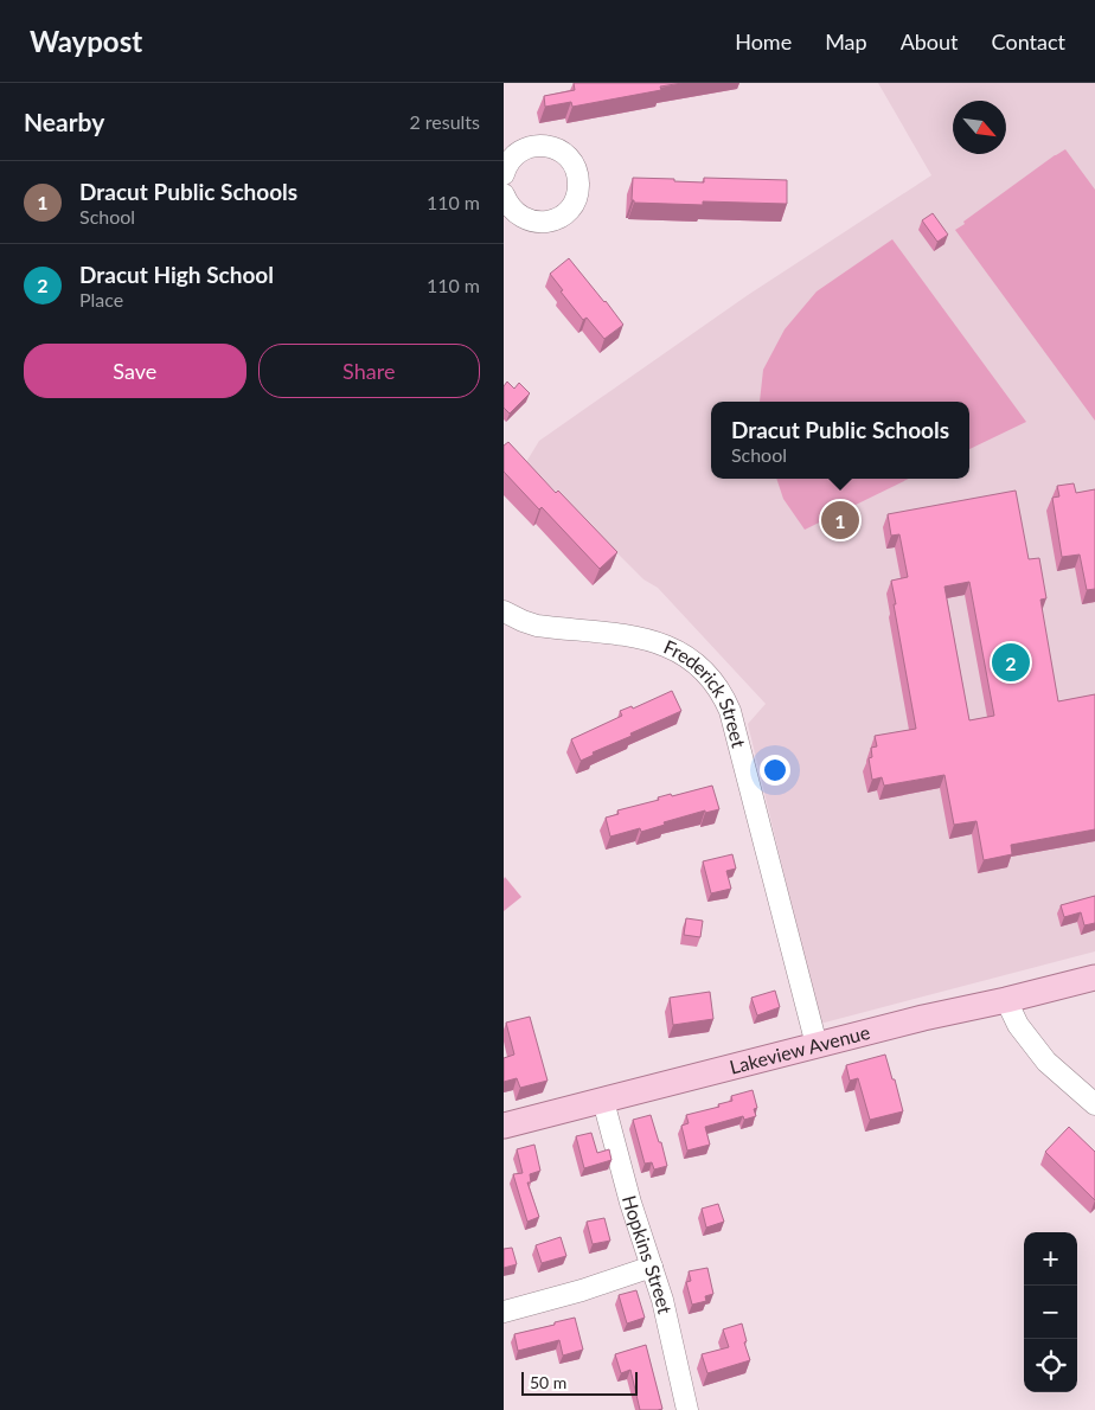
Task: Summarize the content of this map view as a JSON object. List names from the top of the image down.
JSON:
{
  "streets": {
    "main road": ["Lakeview Avenue"],
    "street": ["Frederick Street", "Hopkins Street"]
  },
  "crossings": [
    ["Frederick Street", "Lakeview Avenue"],
    ["Lakeview Avenue", "Hopkins Street"]
  ],
  "scale_bar": "50 m",
  "north": "bottom right",
  "page": {
    "header": "Waypost",
    "nav": [
      "Home",
      "Map",
      "About",
      "Contact"
    ],
    "heading": ["Nearby", "2 results"],
    "list": [
      {
        "mark": "1",
        "name": "Dracut Public Schools",
        "note": "School",
        "value": "110 m"
      },
      {
        "mark": "2",
        "name": "Dracut High School",
        "note": "Place",
        "value": "110 m"
      }
    ],
    "buttons": ["Save", "Share"],
    "popup": ["Dracut Public Schools", "School"],
    "pins": ["1", "2"],
    "map_buttons": ["+", "−"],
    "scale": "50 m"
  }
}
